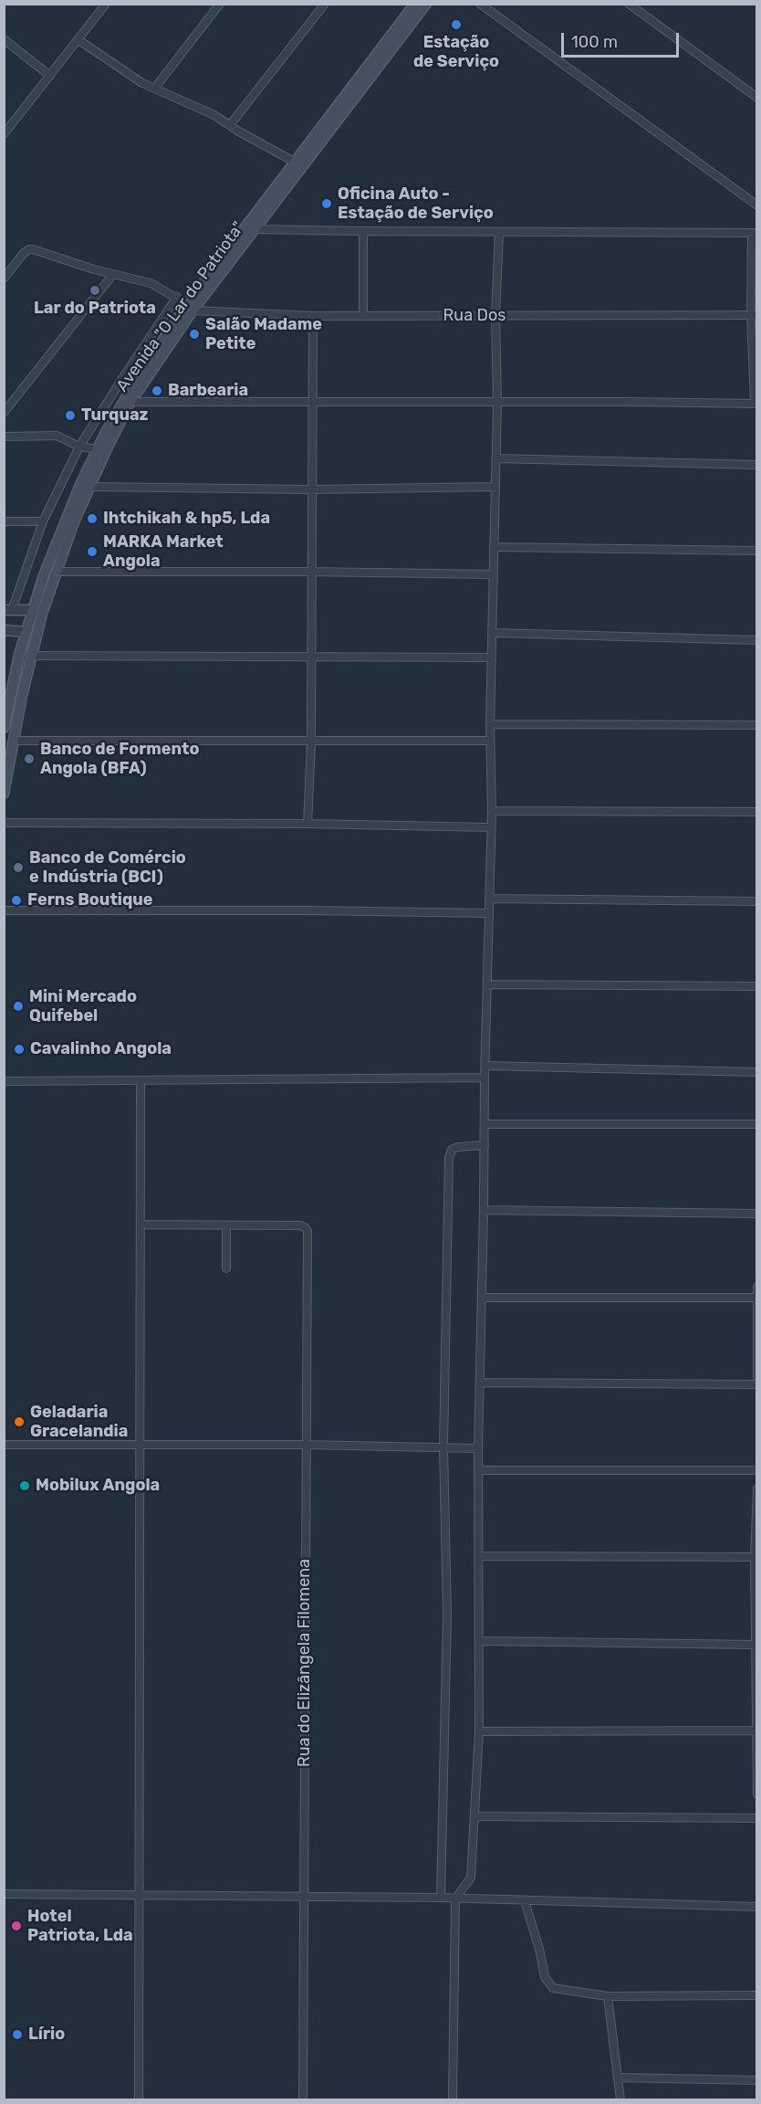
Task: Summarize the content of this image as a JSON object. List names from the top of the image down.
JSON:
{
  "streets": {
    "main road": ["Avenida \"O Lar do Patriota\""],
    "street": ["Rua Dos", "Rua do Elizângela Filomena"]
  },
  "crossings": [
    ["Avenida \"O Lar do Patriota\"", "Rua Dos"]
  ],
  "places": [
    "Estação de Serviço",
    "Oficina Auto - Estação de Serviço",
    "Lar do Patriota",
    "Salão Madame Petite",
    "Barbearia",
    "Turquaz",
    "Ihtchikah & hp5, Lda",
    "MARKA Market Angola",
    "Banco de Formento Angola (BFA)",
    "Banco de Comércio e Indústria (BCI)",
    "Ferns Boutique",
    "Mini Mercado Quifebel",
    "Cavalinho Angola",
    "Geladaria Gracelandia",
    "Mobilux Angola",
    "Hotel Patriota, Lda",
    "Lírio"
  ],
  "scale_bar": "100 m"
}
